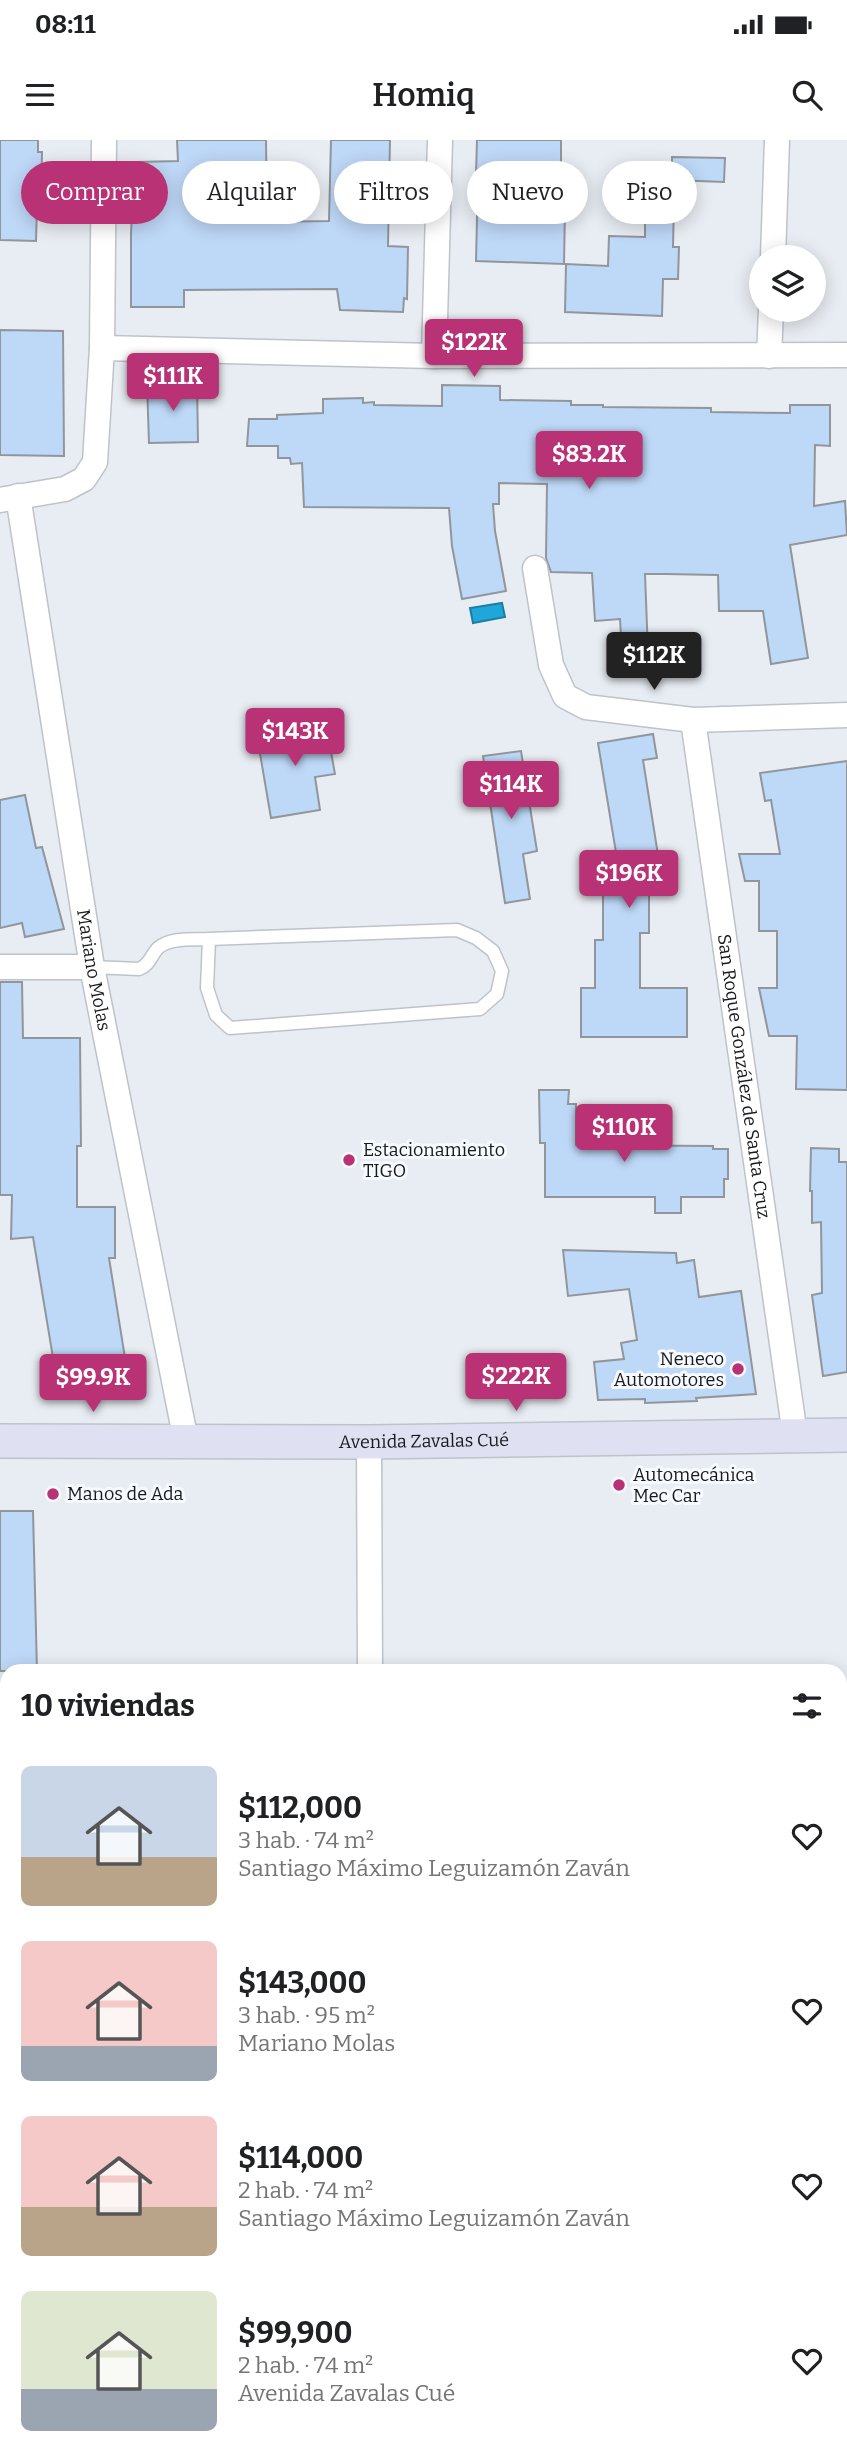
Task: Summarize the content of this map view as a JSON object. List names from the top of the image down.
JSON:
{
  "streets": {
    "main road": ["Avenida Zavalas Cué"],
    "street": ["Mariano Molas", "San Roque González de Santa Cruz"]
  },
  "crossings": [
    ["Mariano Molas", "Avenida Zavalas Cué"],
    ["San Roque González de Santa Cruz", "Avenida Zavalas Cué"]
  ],
  "places": [
    "Estacionamiento TIGO",
    "Neneco Automotores",
    "Automecánica Mec Car",
    "Manos de Ada"
  ],
  "page": {
    "status": "08:11",
    "header": "Homiq",
    "chip": [
      "Comprar",
      "Alquilar",
      "Filtros",
      "Nuevo",
      "Piso"
    ],
    "price": [
      "$122K",
      "$111K",
      "$83.2K",
      "$112K",
      "$143K",
      "$114K",
      "$196K",
      "$110K",
      "$222K",
      "$99.9K"
    ],
    "heading": "10 viviendas",
    "list": [
      {
        "name": "$112,000",
        "note": "3 hab. · 74 m² · Santiago Máximo Leguizamón Zaván"
      },
      {
        "name": "$143,000",
        "note": "3 hab. · 95 m² · Mariano Molas"
      },
      {
        "name": "$114,000",
        "note": "2 hab. · 74 m² · Santiago Máximo Leguizamón Zaván"
      },
      {
        "name": "$99,900",
        "note": "2 hab. · 74 m² · Avenida Zavalas Cué"
      }
    ]
  }
}
